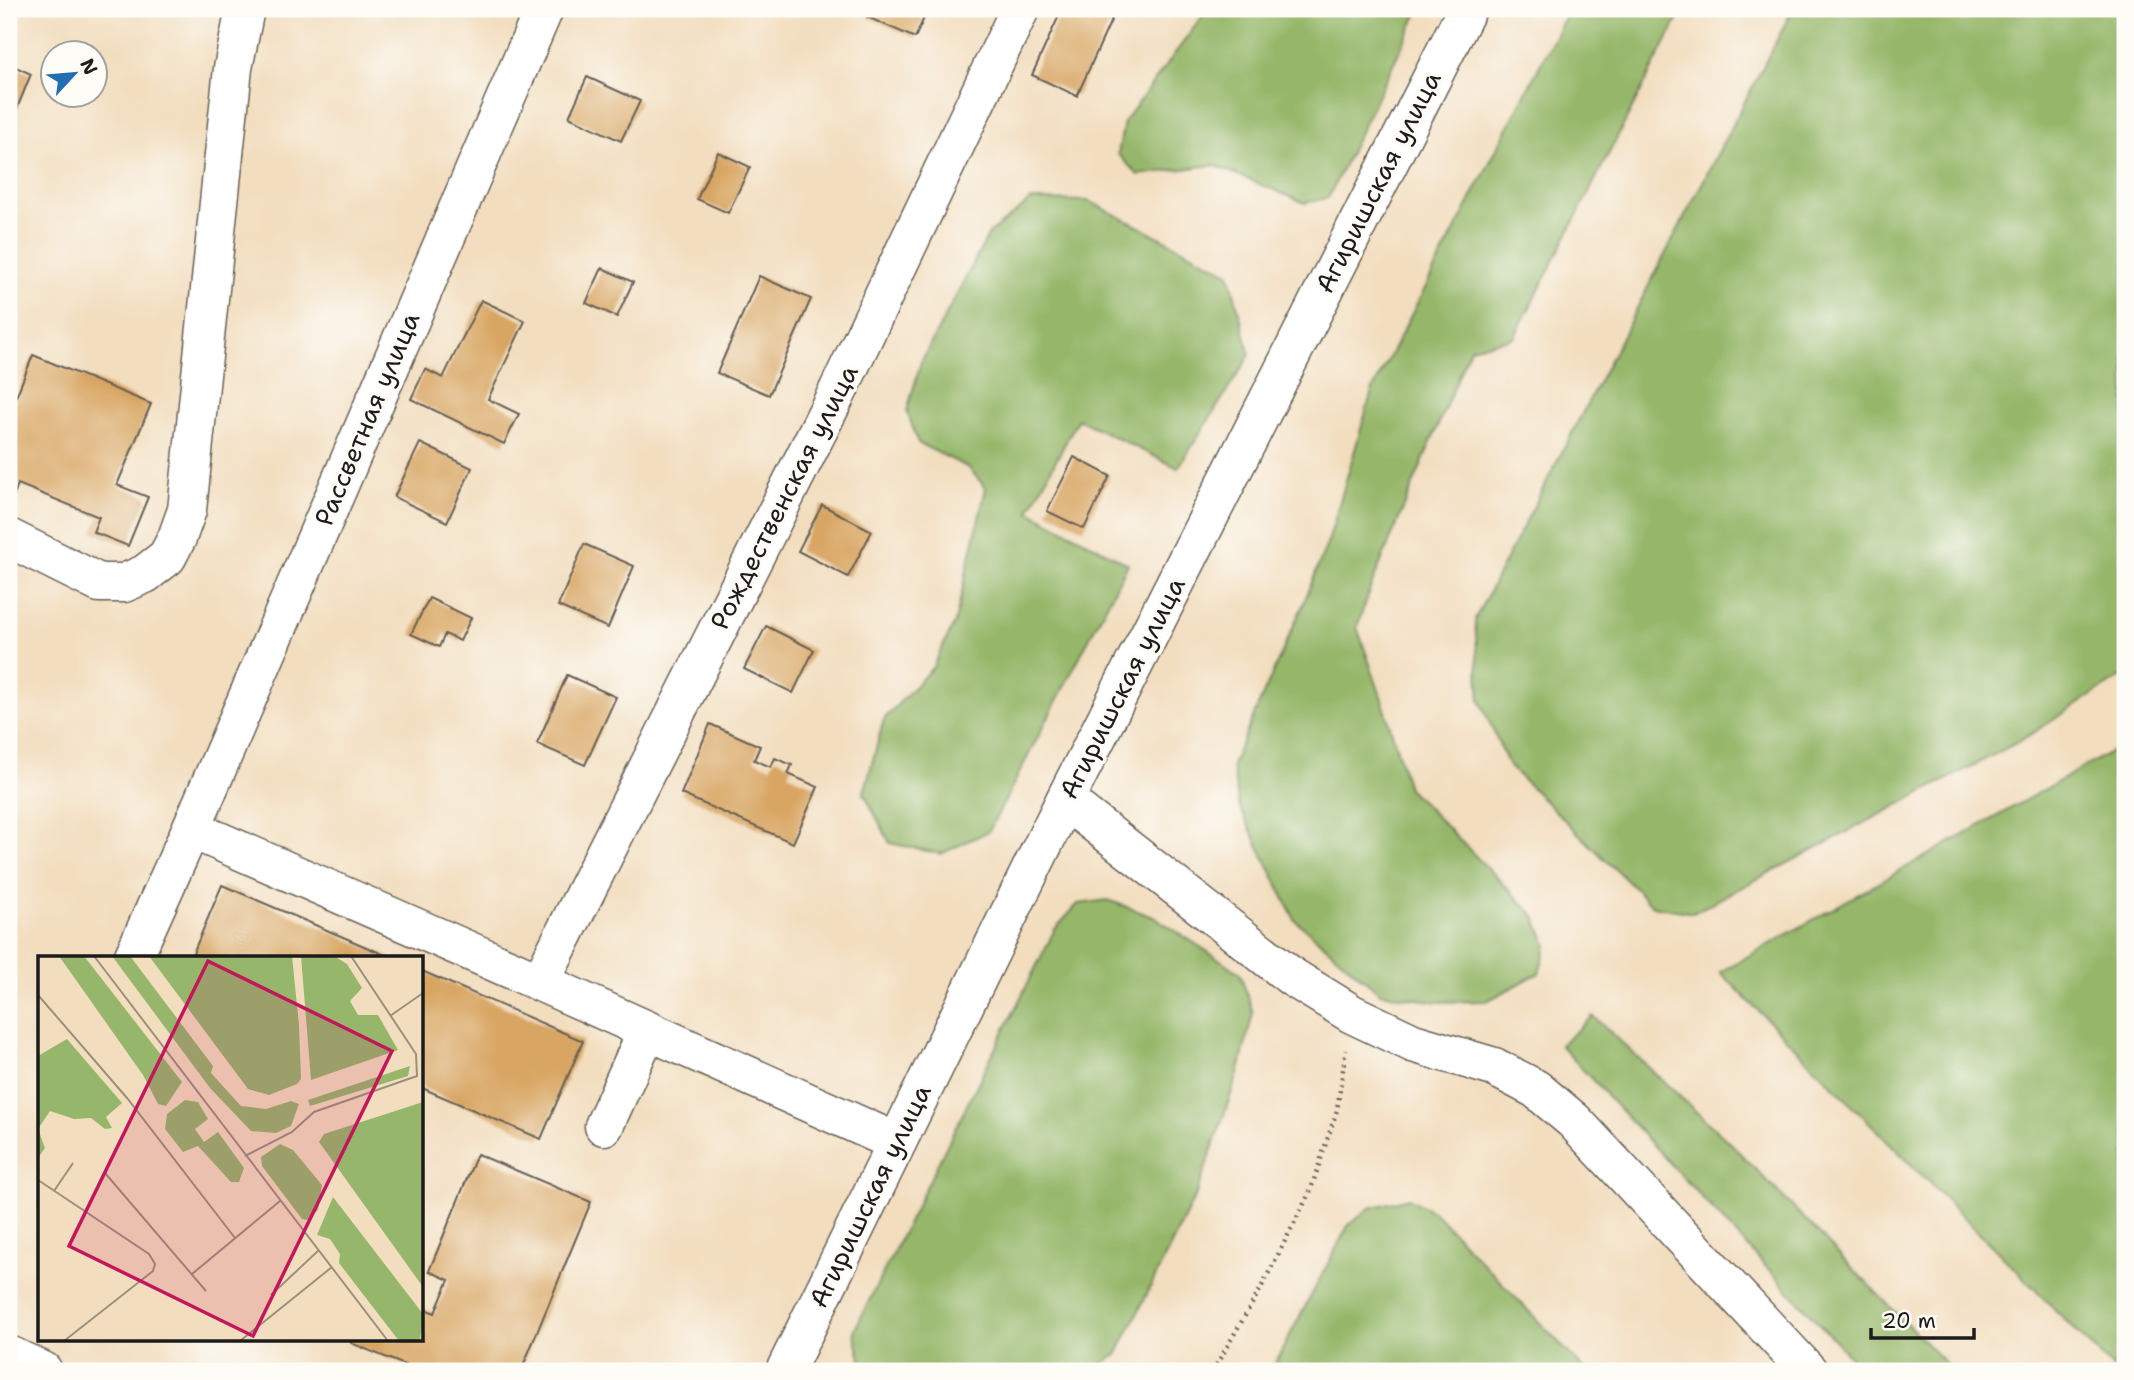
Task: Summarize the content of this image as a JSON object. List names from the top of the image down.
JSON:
{
  "streets": {
    "street": ["Агиришская улица", "Рассветная улица", "Рождественская улица"]
  },
  "scale_bar": "20 m",
  "north": "top right"
}
